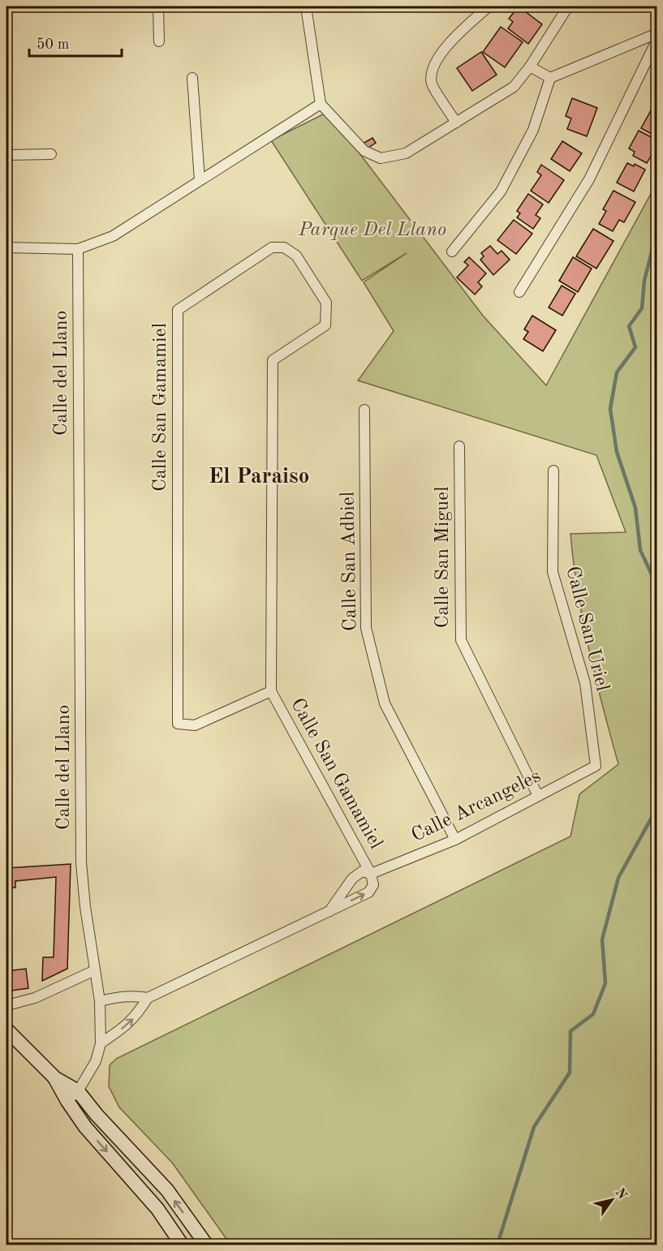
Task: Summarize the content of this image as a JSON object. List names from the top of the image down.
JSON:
{
  "streets": {
    "street": [
      "Calle del Llano",
      "Calle San Gamamiel",
      "Calle San Miguel",
      "Calle San Adbiel",
      "Calle San Uriel",
      "Calle Arcangeles"
    ]
  },
  "crossings": [
    ["Calle del Llano", "Calle Arcangeles"],
    ["Calle San Gamamiel", "Calle Arcangeles"],
    ["Calle San Miguel", "Calle Arcangeles"],
    ["Calle San Adbiel", "Calle Arcangeles"],
    ["Calle San Uriel", "Calle Arcangeles"]
  ],
  "districts": ["El Paraiso"],
  "parks": ["Parque Del Llano"],
  "scale_bar": "50 m",
  "north": "top right"
}
